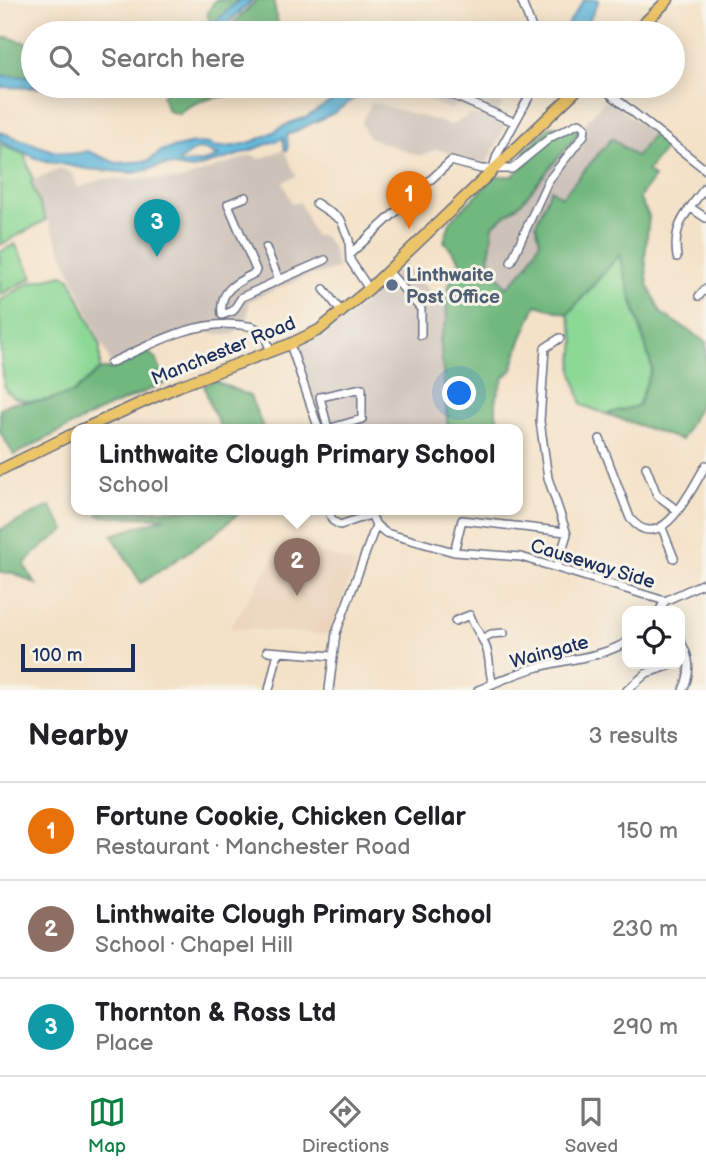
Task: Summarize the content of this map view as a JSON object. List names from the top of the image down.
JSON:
{
  "streets": {
    "main road": ["Manchester Road"],
    "street": ["Causeway Side", "Waingate"]
  },
  "places": ["Linthwaite Post Office"],
  "scale_bar": "100 m",
  "page": {
    "search": "Search here",
    "pins": ["1", "3", "2"],
    "popup": ["Linthwaite Clough Primary School", "School"],
    "scale": "100 m",
    "heading": ["Nearby", "3 results"],
    "list": [
      {
        "mark": "1",
        "name": "Fortune Cookie, Chicken Cellar",
        "note": "Restaurant · Manchester Road",
        "value": "150 m"
      },
      {
        "mark": "2",
        "name": "Linthwaite Clough Primary School",
        "note": "School · Chapel Hill",
        "value": "230 m"
      },
      {
        "mark": "3",
        "name": "Thornton & Ross Ltd",
        "note": "Place",
        "value": "290 m"
      }
    ],
    "nav": ["Map", "Directions", "Saved"]
  }
}
